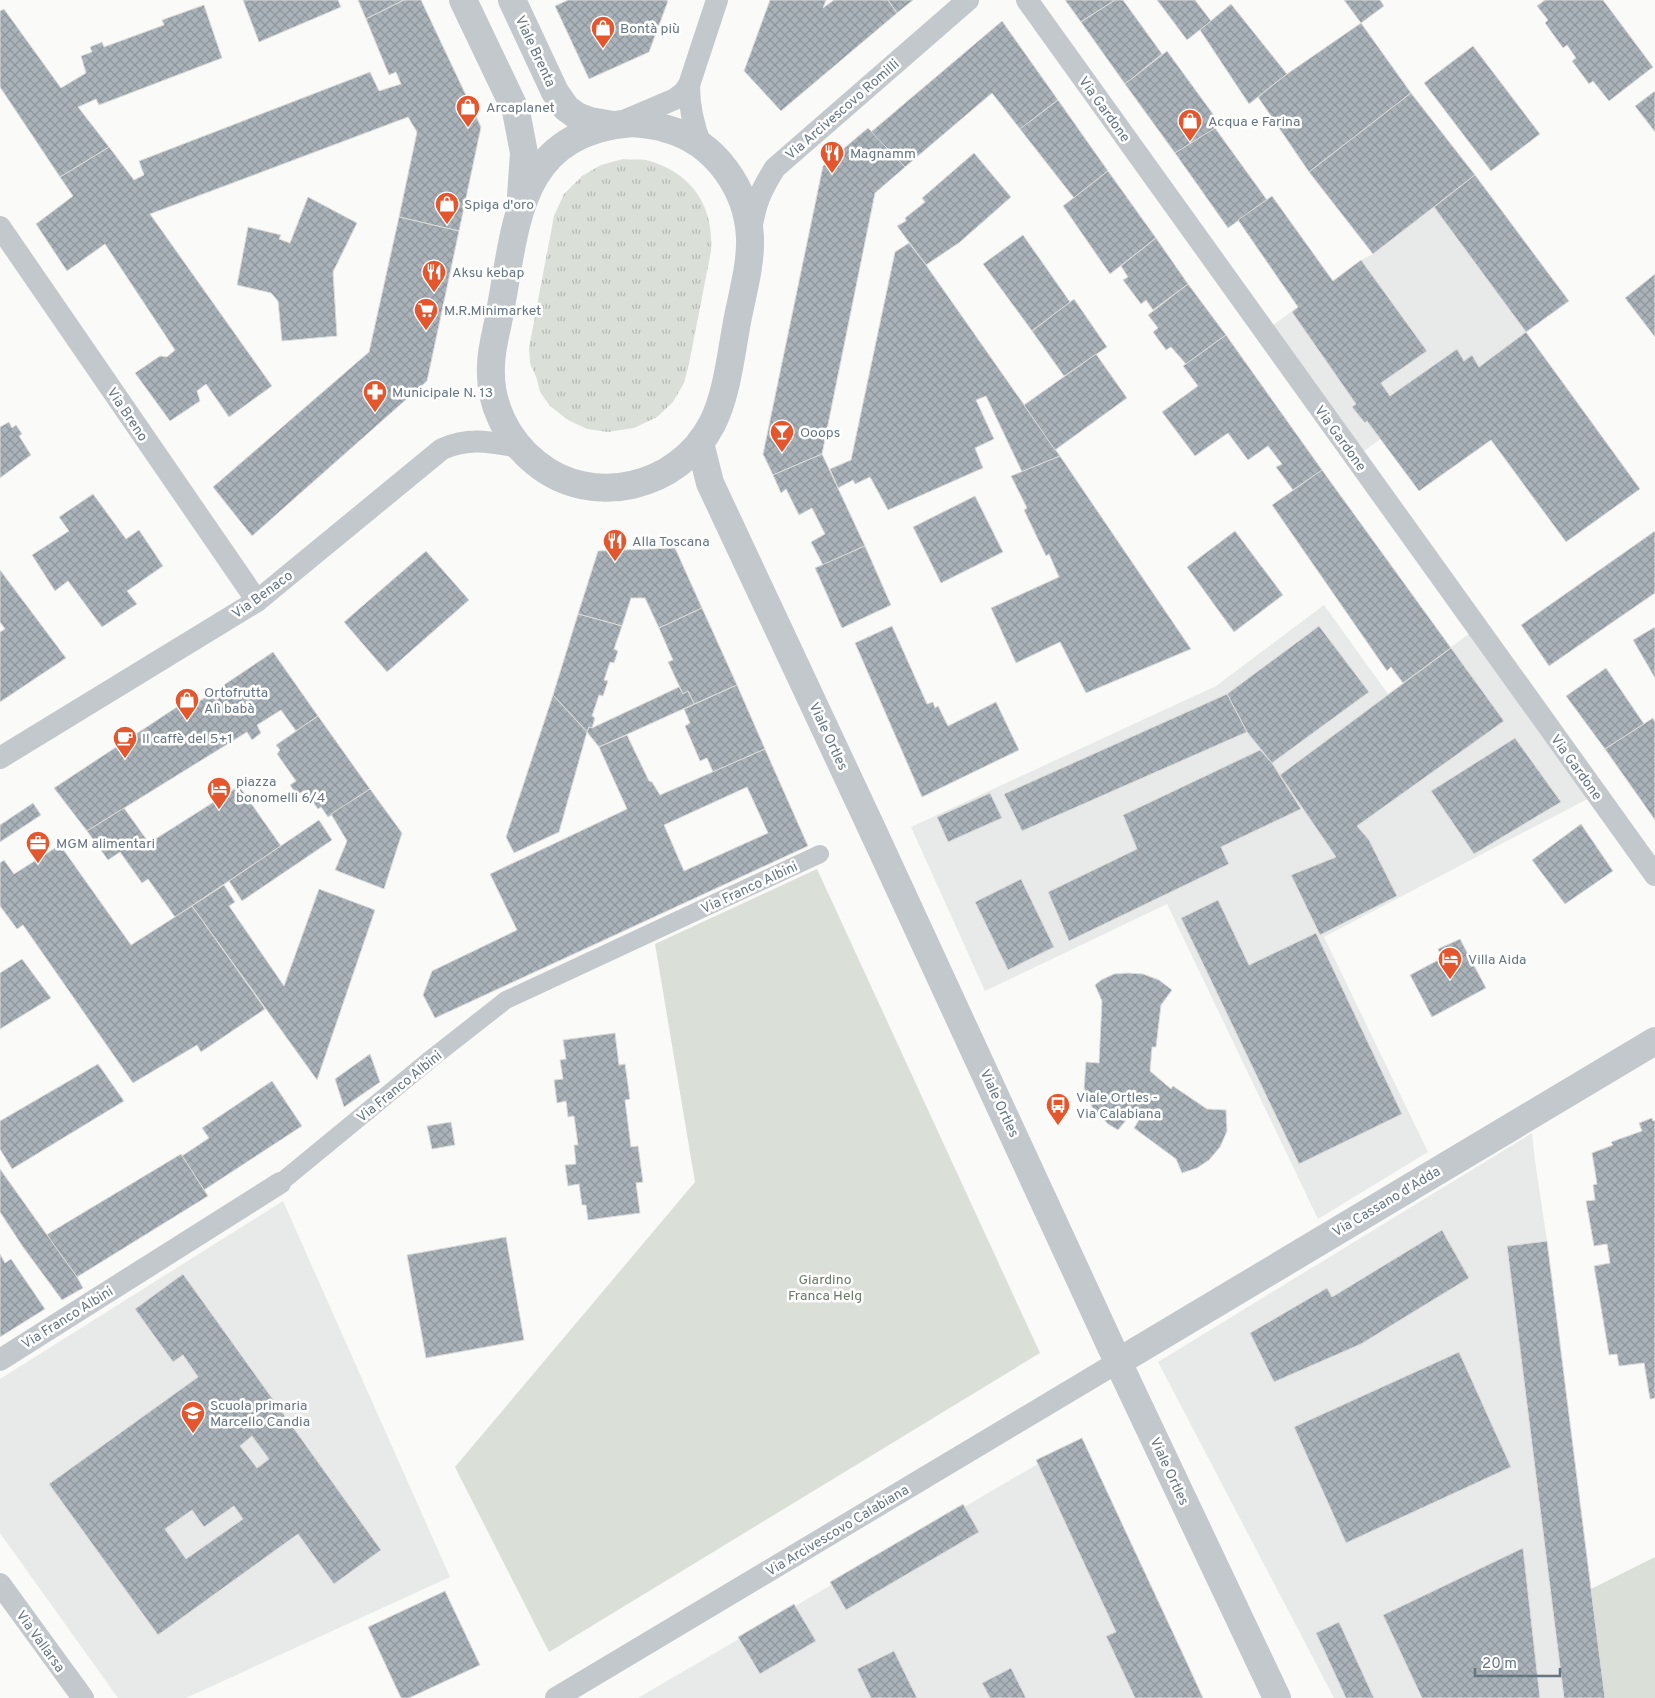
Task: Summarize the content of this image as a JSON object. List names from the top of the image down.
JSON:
{
  "streets": {
    "street": [
      "Viale Brenta",
      "Via Arcivescovo Romilli",
      "Via Gardone",
      "Via Breno",
      "Via Benaco",
      "Viale Ortles",
      "Via Franco Albini",
      "Via Cassano d'Adda",
      "Via Arcivescovo Calabiana",
      "Via Vallarsa"
    ]
  },
  "crossings": [
    ["Via Breno", "Via Benaco"],
    ["Viale Ortles", "Via Cassano d'Adda"],
    ["Viale Ortles", "Via Arcivescovo Calabiana"],
    ["Via Cassano d'Adda", "Via Arcivescovo Calabiana"]
  ],
  "parks": ["Giardino Franca Helg"],
  "places": {
    "shop": [
      "Bontà più",
      "Arcaplanet",
      "Acqua e Farina",
      "Spiga d'oro",
      "Ortofrutta Alì babà"
    ],
    "restaurant": ["Magnamm", "Aksu kebap", "Alla Toscana"],
    "supermarket": ["M.R.Minimarket"],
    "pharmacy": ["Municipale N. 13"],
    "bar": ["Ooops"],
    "cafe": ["Il caffè del 5+1"],
    "hotel": ["piazza bonomelli 6/4", "Villa Aida"],
    "office": ["MGM alimentari"],
    "bus stop": ["Viale Ortles - Via Calabiana"],
    "school or university": ["Scuola primaria Marcello Candia"]
  },
  "scale_bar": "20 m"
}
